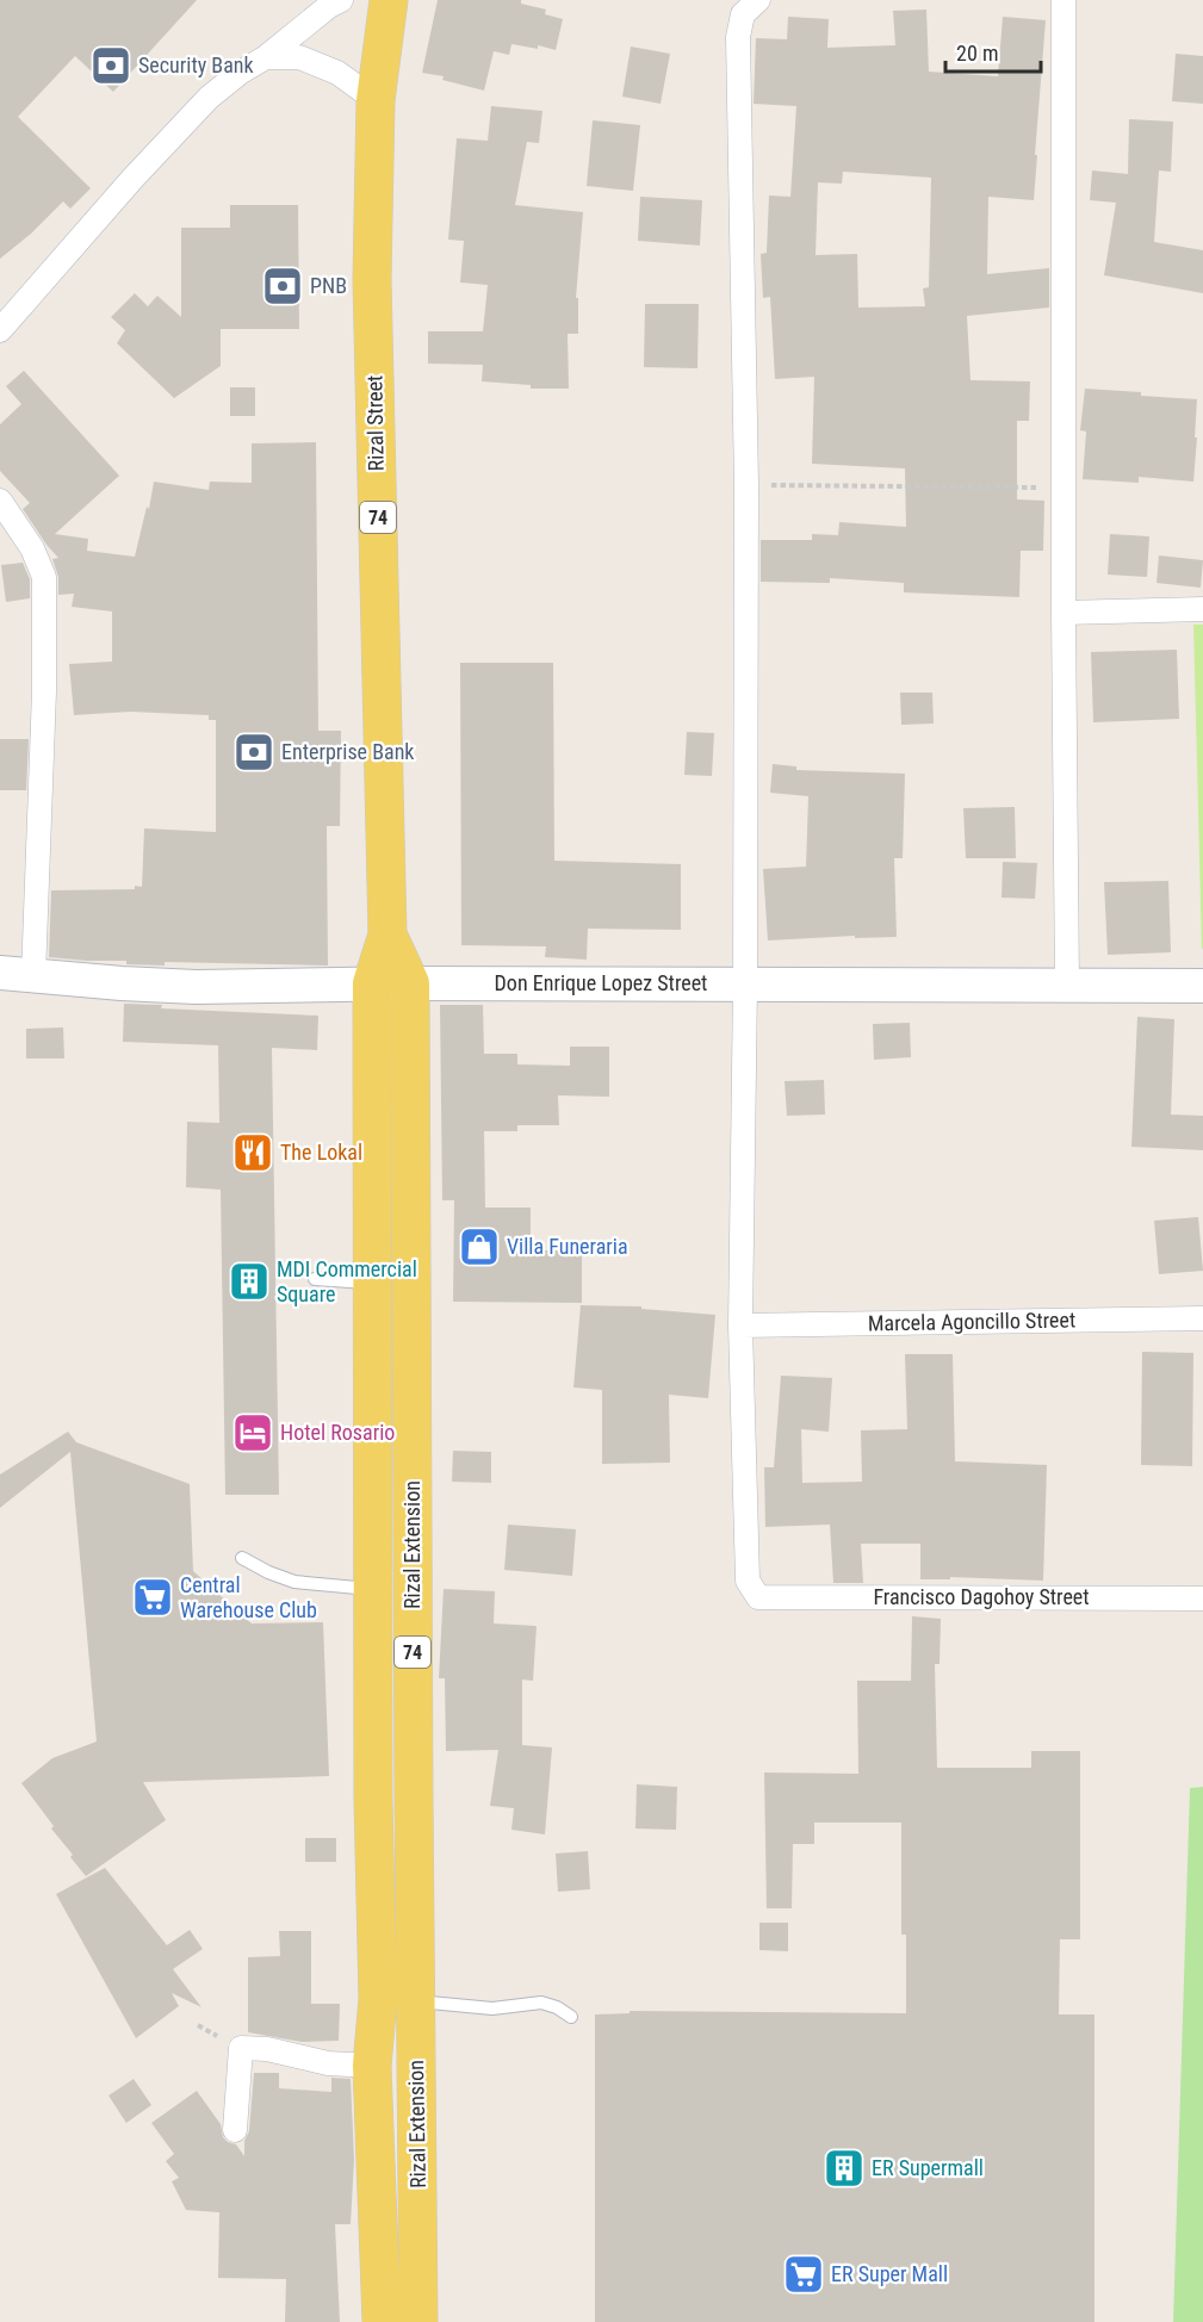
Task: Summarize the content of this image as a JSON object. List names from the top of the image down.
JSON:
{
  "streets": {
    "main road": ["Rizal Street", "74", "Rizal Extension"],
    "street": ["Don Enrique Lopez Street", "Marcela Agoncillo Street", "Francisco Dagohoy Street"]
  },
  "crossings": [
    ["Rizal Street", "Don Enrique Lopez Street"],
    ["Rizal Street", "Rizal Extension"],
    ["Don Enrique Lopez Street", "Rizal Extension"],
    ["Marcela Agoncillo Street", "Francisco Dagohoy Street"]
  ],
  "places": {
    "bank": ["Security Bank", "PNB", "Enterprise Bank"],
    "restaurant": ["The Lokal"],
    "shop": ["Villa Funeraria"],
    "building": ["MDI Commercial Square", "ER Supermall"],
    "hotel": ["Hotel Rosario"],
    "supermarket": ["Central Warehouse Club", "ER Super Mall"]
  },
  "scale_bar": "20 m"
}
